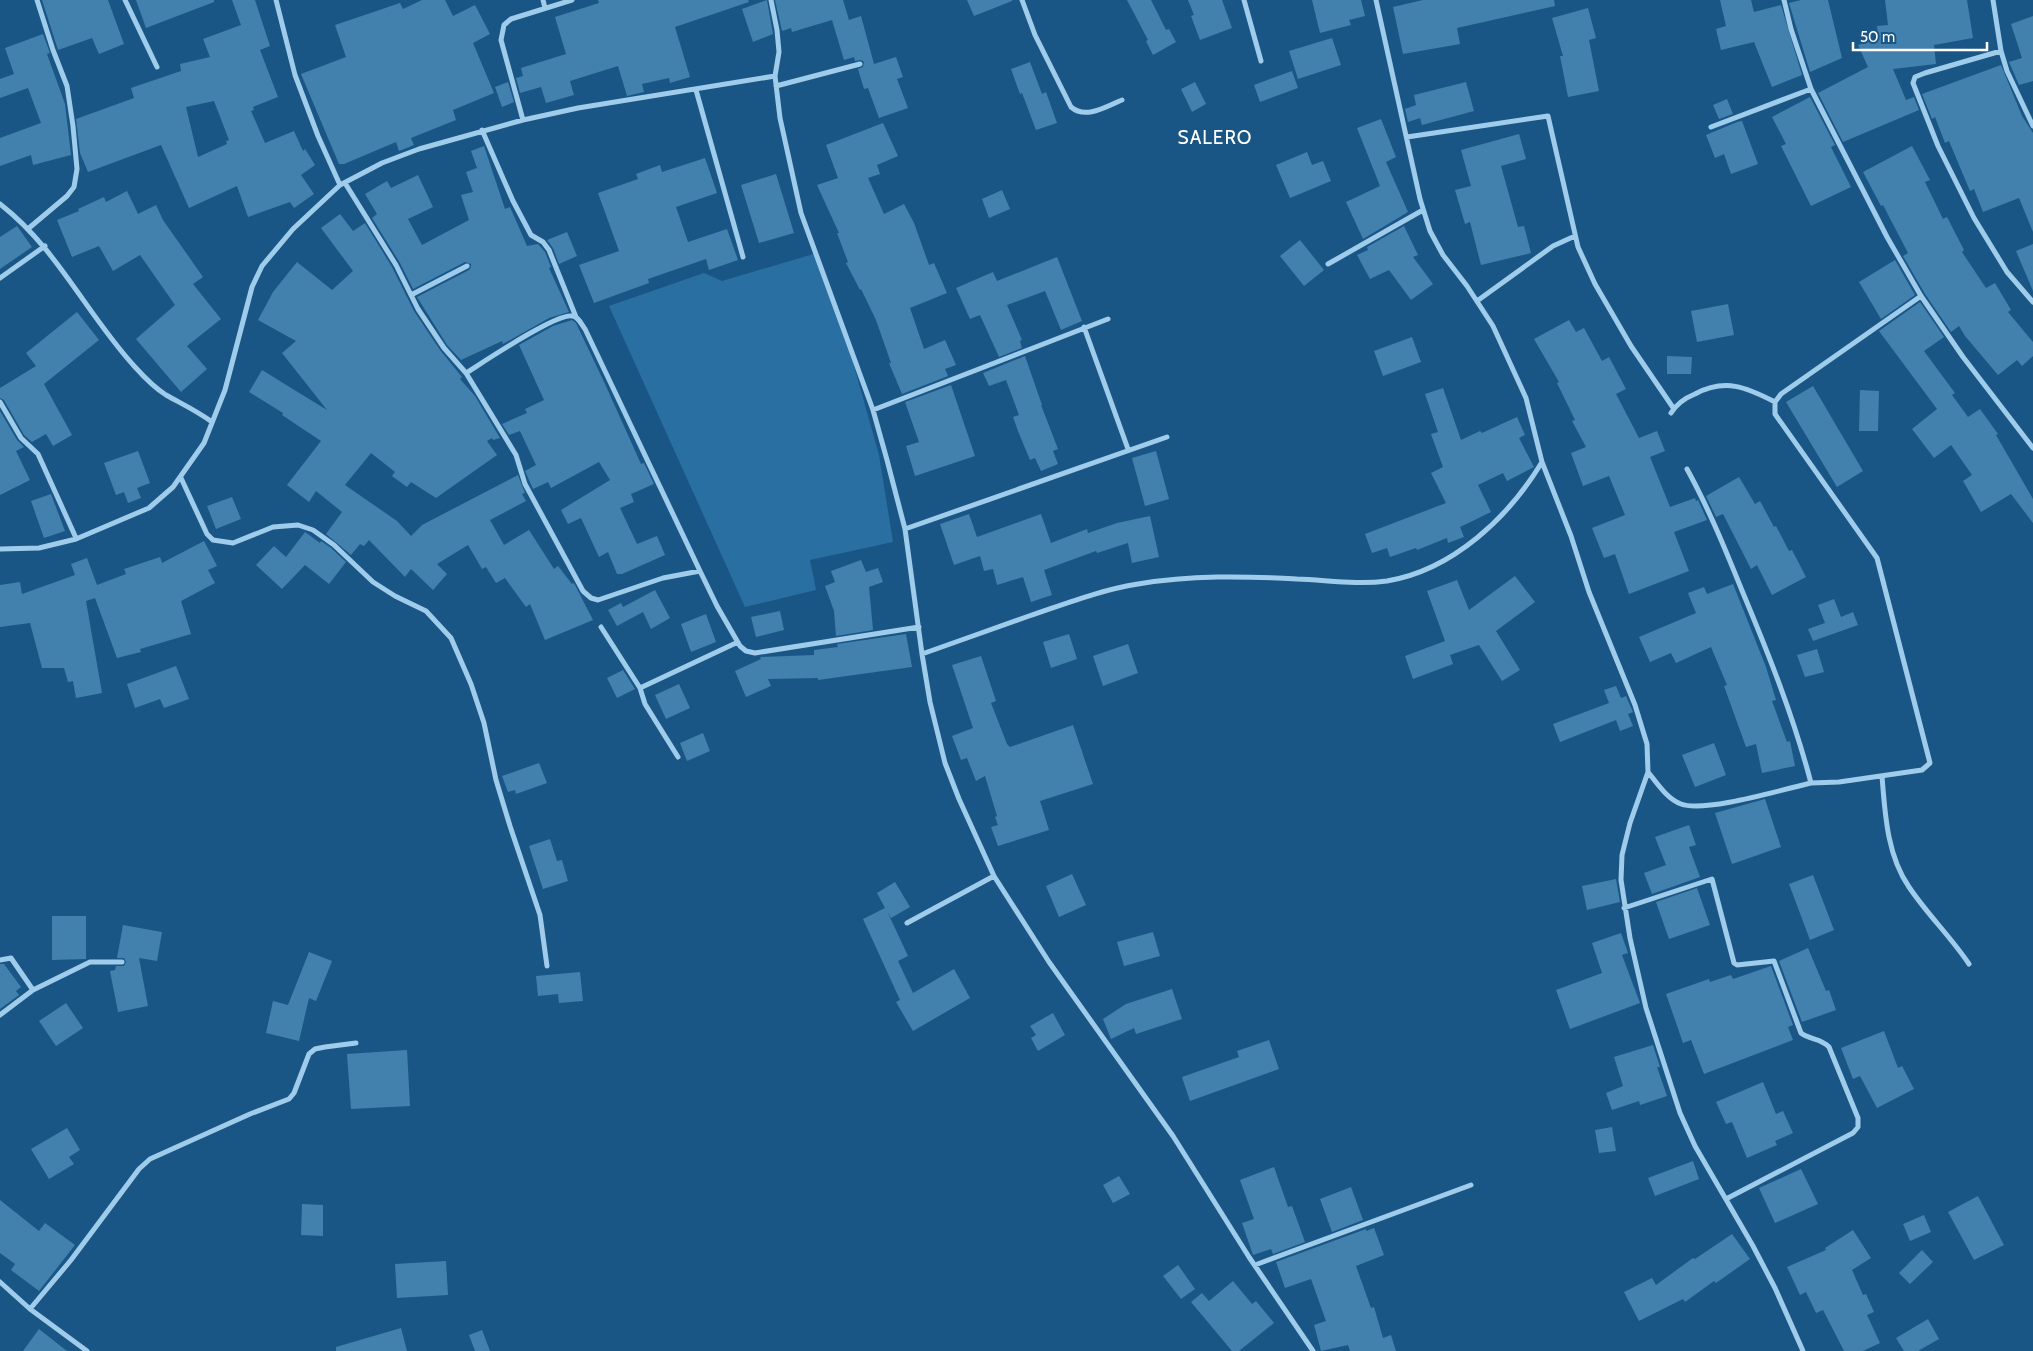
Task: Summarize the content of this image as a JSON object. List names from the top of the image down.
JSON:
{
  "districts": ["SALERO"],
  "scale_bar": "50 m"
}
